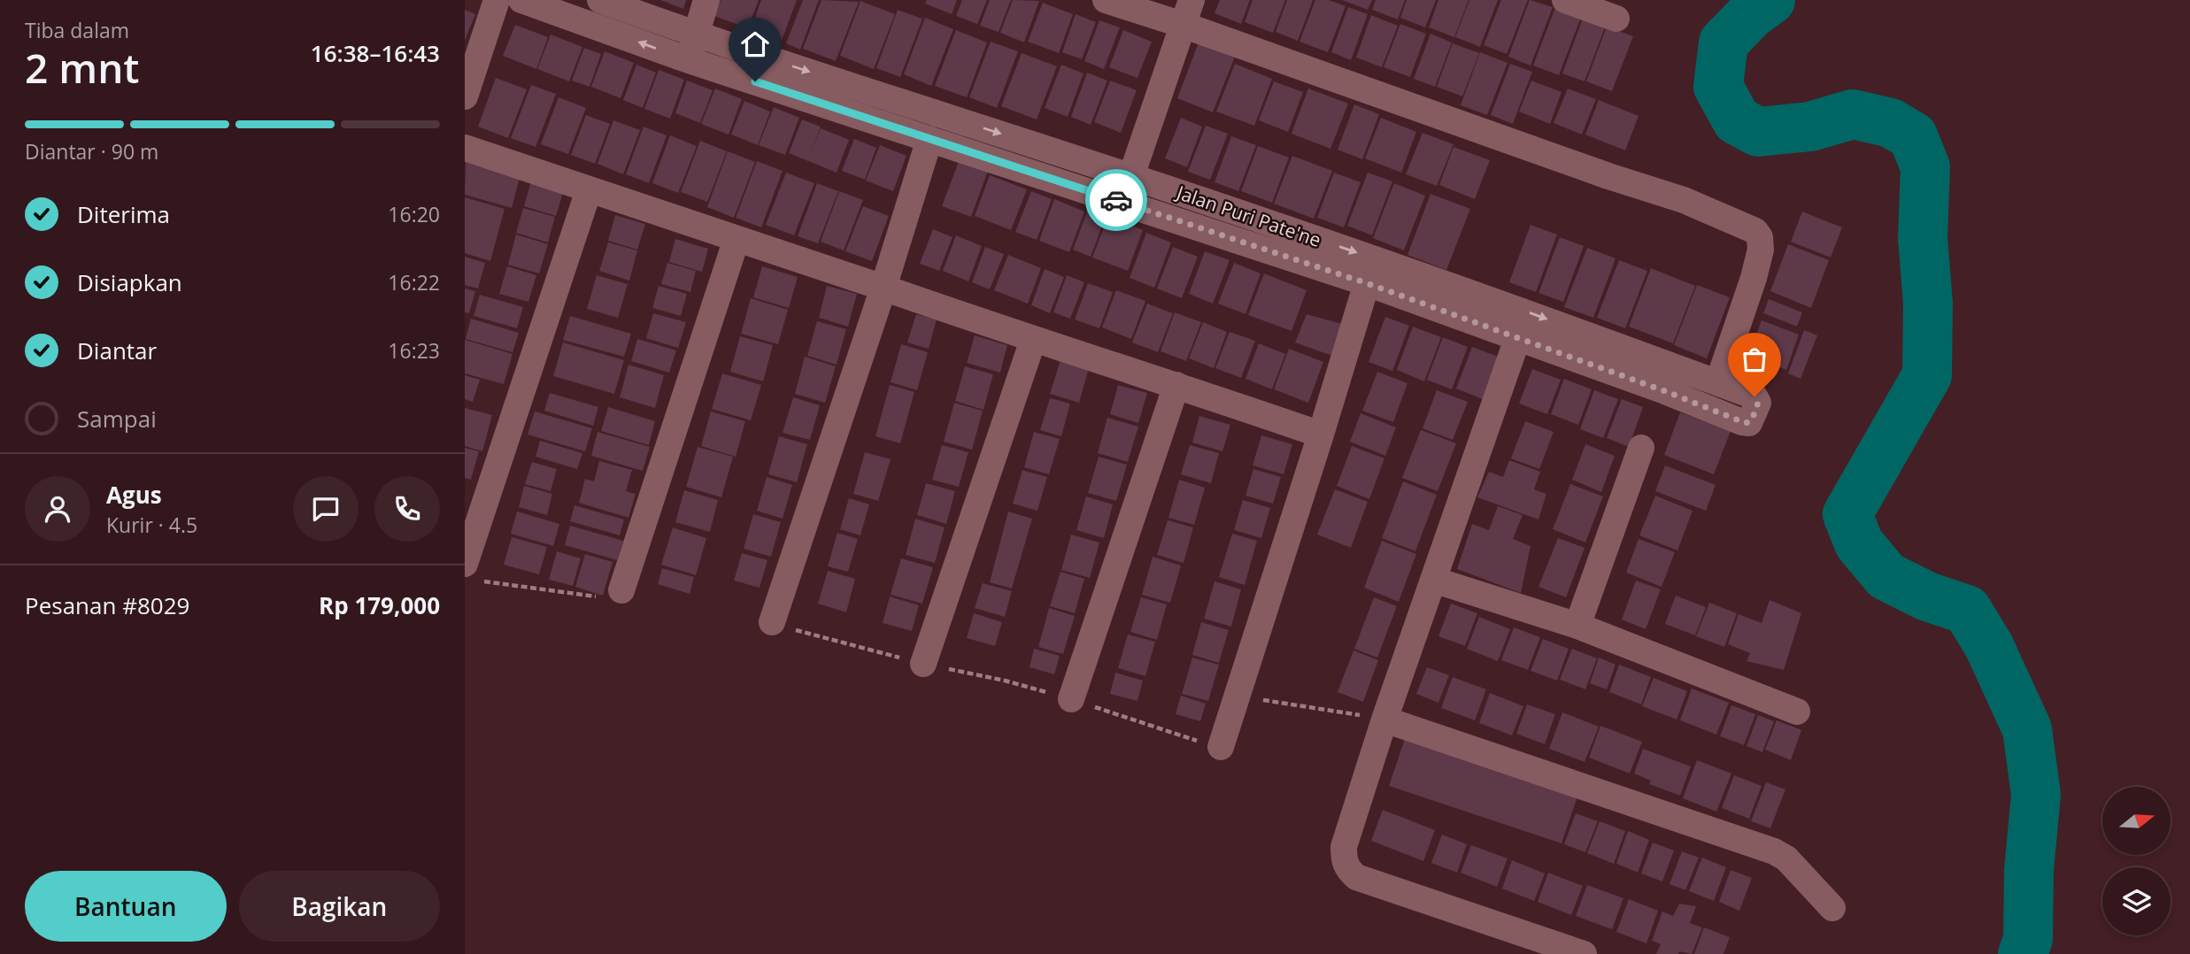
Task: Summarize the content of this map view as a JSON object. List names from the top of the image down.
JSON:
{
  "streets": {
    "street": ["Jalan Puri Pate'ne"]
  },
  "north": "right",
  "page": {
    "heading": ["2 mnt", "Tiba dalam", "16:38–16:43"],
    "panel": [
      "Agus",
      "Kurir · 4.5",
      "Pesanan #8029",
      "Rp 179,000"
    ],
    "bar": "Diantar · 90 m",
    "list": [
      ["Diterima", "16:20"],
      ["Disiapkan", "16:22"],
      ["Diantar", "16:23"],
      "Sampai"
    ],
    "buttons": ["Bantuan", "Bagikan"]
  }
}
